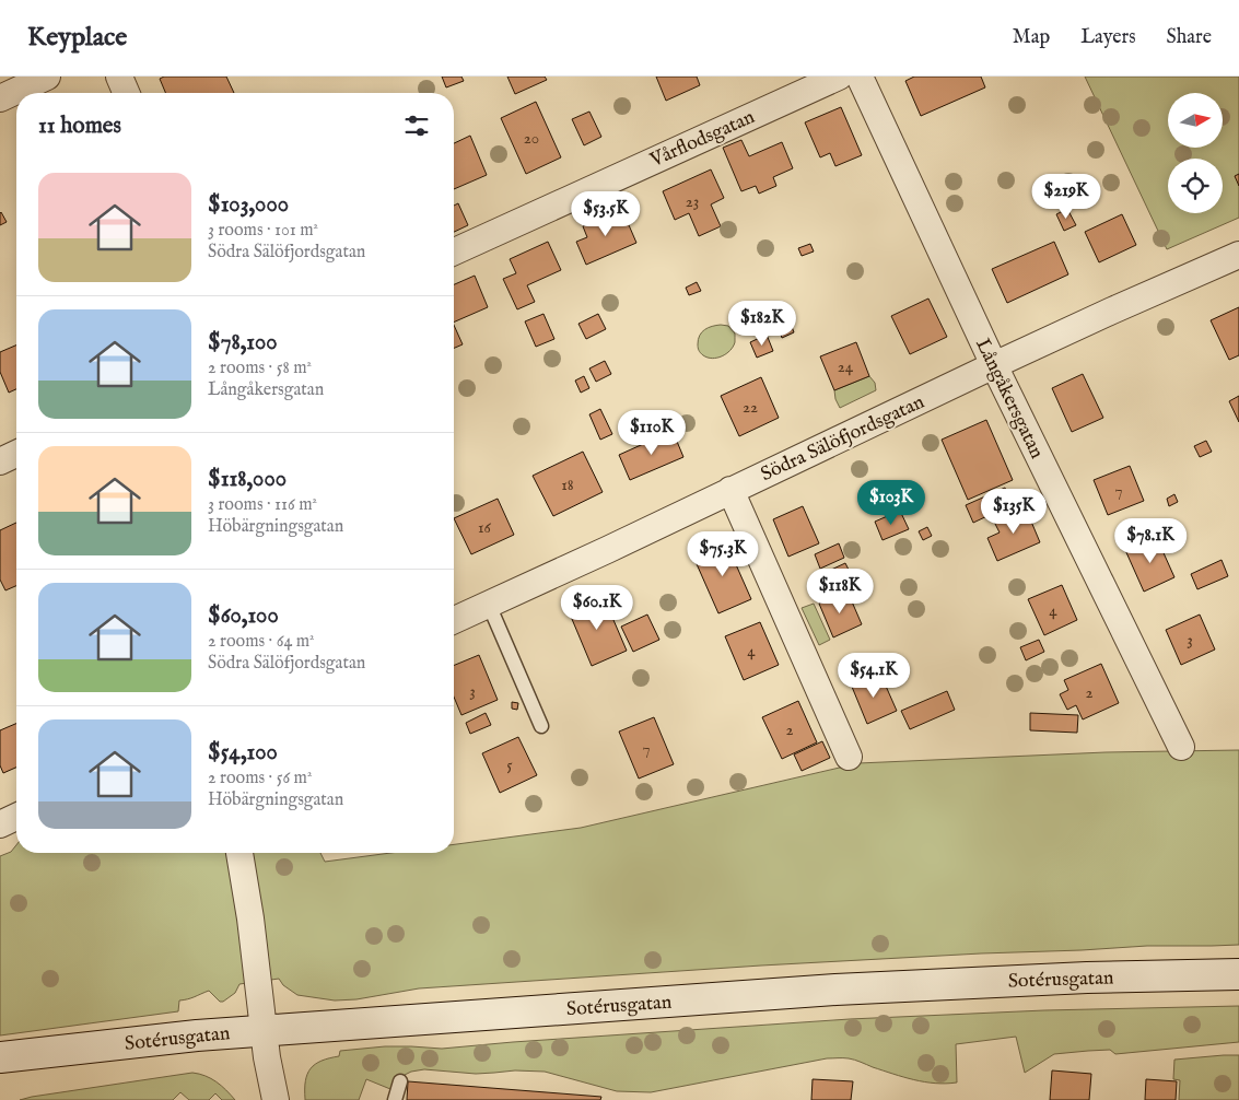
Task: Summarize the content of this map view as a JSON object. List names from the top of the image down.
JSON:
{
  "streets": {
    "street": [
      "Vårflodsgatan",
      "Långåkersgatan",
      "Södra Sälöfjordsgatan",
      "Sotérusgatan"
    ]
  },
  "crossings": [
    ["Långåkersgatan", "Södra Sälöfjordsgatan"]
  ],
  "house_numbers": [
    "20",
    "23",
    "24",
    "22",
    "18",
    "7",
    "16",
    "4",
    "3",
    "4",
    "3",
    "2",
    "2",
    "7",
    "5"
  ],
  "north": "right",
  "page": {
    "header": "Keyplace",
    "nav": ["Map", "Layers", "Share"],
    "heading": "11 homes",
    "list": [
      {
        "name": "$103,000",
        "note": "3 rooms · 101 m² · Södra Sälöfjordsgatan"
      },
      {
        "name": "$78,100",
        "note": "2 rooms · 58 m² · Långåkersgatan"
      },
      {
        "name": "$118,000",
        "note": "3 rooms · 116 m² · Höbärgningsgatan"
      },
      {
        "name": "$60,100",
        "note": "2 rooms · 64 m² · Södra Sälöfjordsgatan"
      },
      {
        "name": "$54,100",
        "note": "2 rooms · 56 m² · Höbärgningsgatan"
      }
    ],
    "price": [
      "$219K",
      "$53.5K",
      "$182K",
      "$110K",
      "$103K",
      "$135K",
      "$78.1K",
      "$75.3K",
      "$118K",
      "$60.1K",
      "$54.1K"
    ]
  }
}
